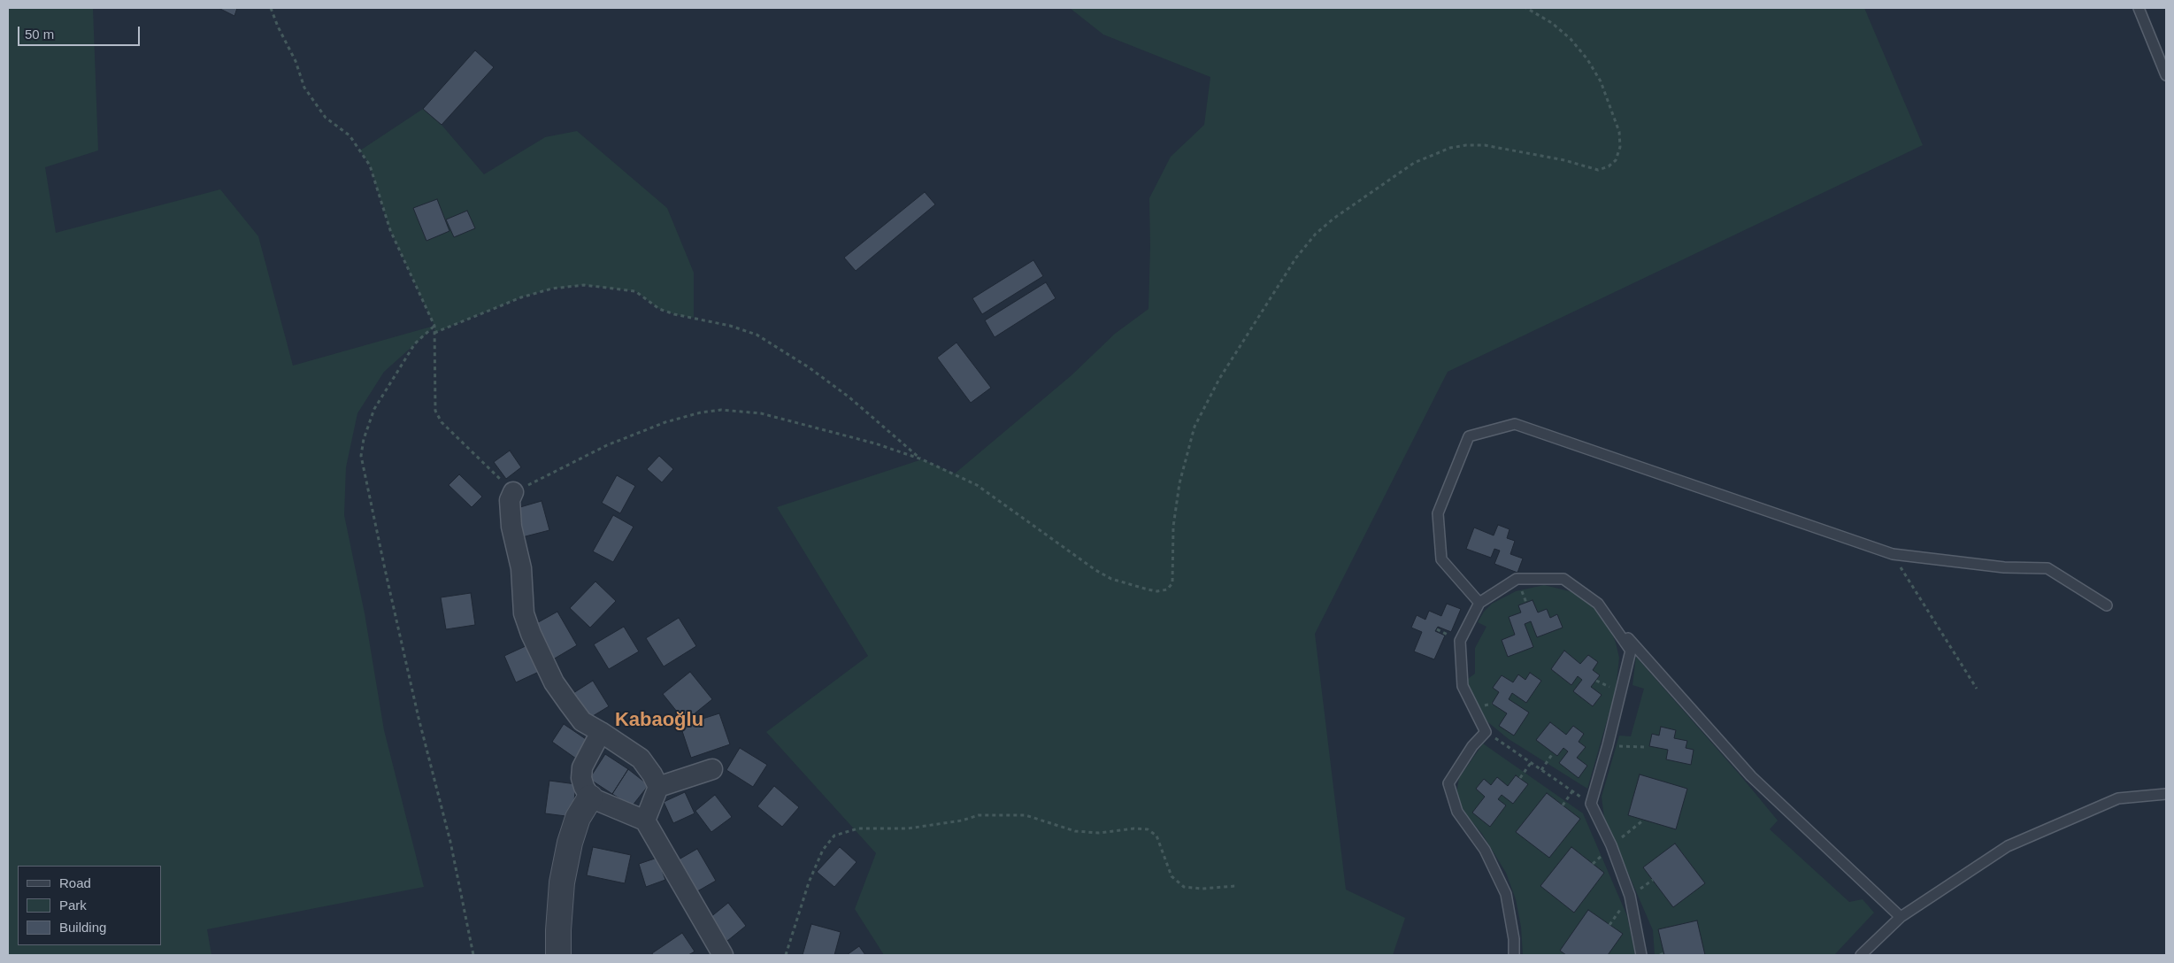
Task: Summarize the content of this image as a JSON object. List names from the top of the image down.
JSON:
{
  "districts": ["Kabaoğlu"],
  "legend": ["Road", "Park", "Building"],
  "scale_bar": "50 m"
}
